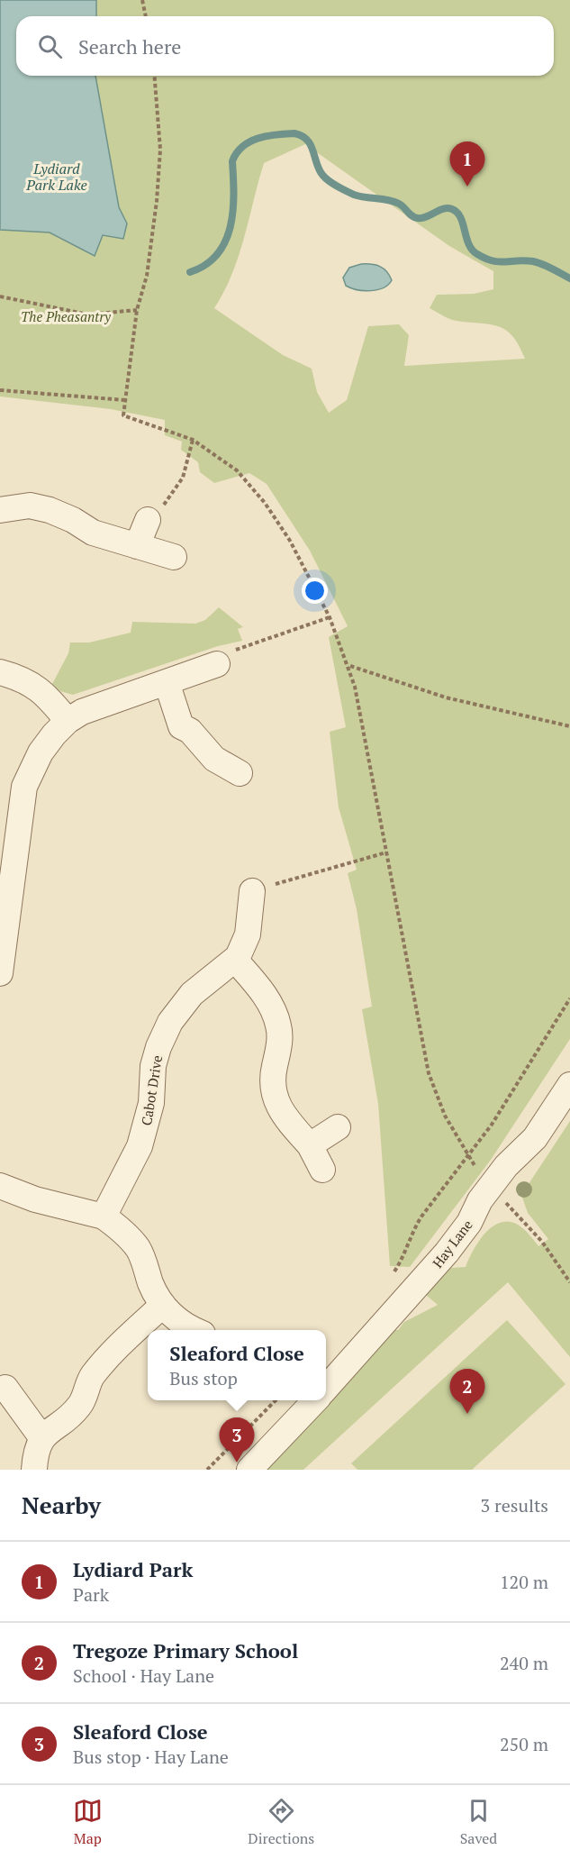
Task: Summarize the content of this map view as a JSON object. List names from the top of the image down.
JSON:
{
  "streets": {
    "street": ["Cabot Drive", "Hay Lane"]
  },
  "water": ["Lydiard Park Lake"],
  "parks": ["The Pheasantry"],
  "page": {
    "search": "Search here",
    "pins": ["1", "2", "3"],
    "popup": ["Sleaford Close", "Bus stop"],
    "heading": ["Nearby", "3 results"],
    "list": [
      {
        "mark": "1",
        "name": "Lydiard Park",
        "note": "Park",
        "value": "120 m"
      },
      {
        "mark": "2",
        "name": "Tregoze Primary School",
        "note": "School · Hay Lane",
        "value": "240 m"
      },
      {
        "mark": "3",
        "name": "Sleaford Close",
        "note": "Bus stop · Hay Lane",
        "value": "250 m"
      }
    ],
    "nav": ["Map", "Directions", "Saved"]
  }
}
